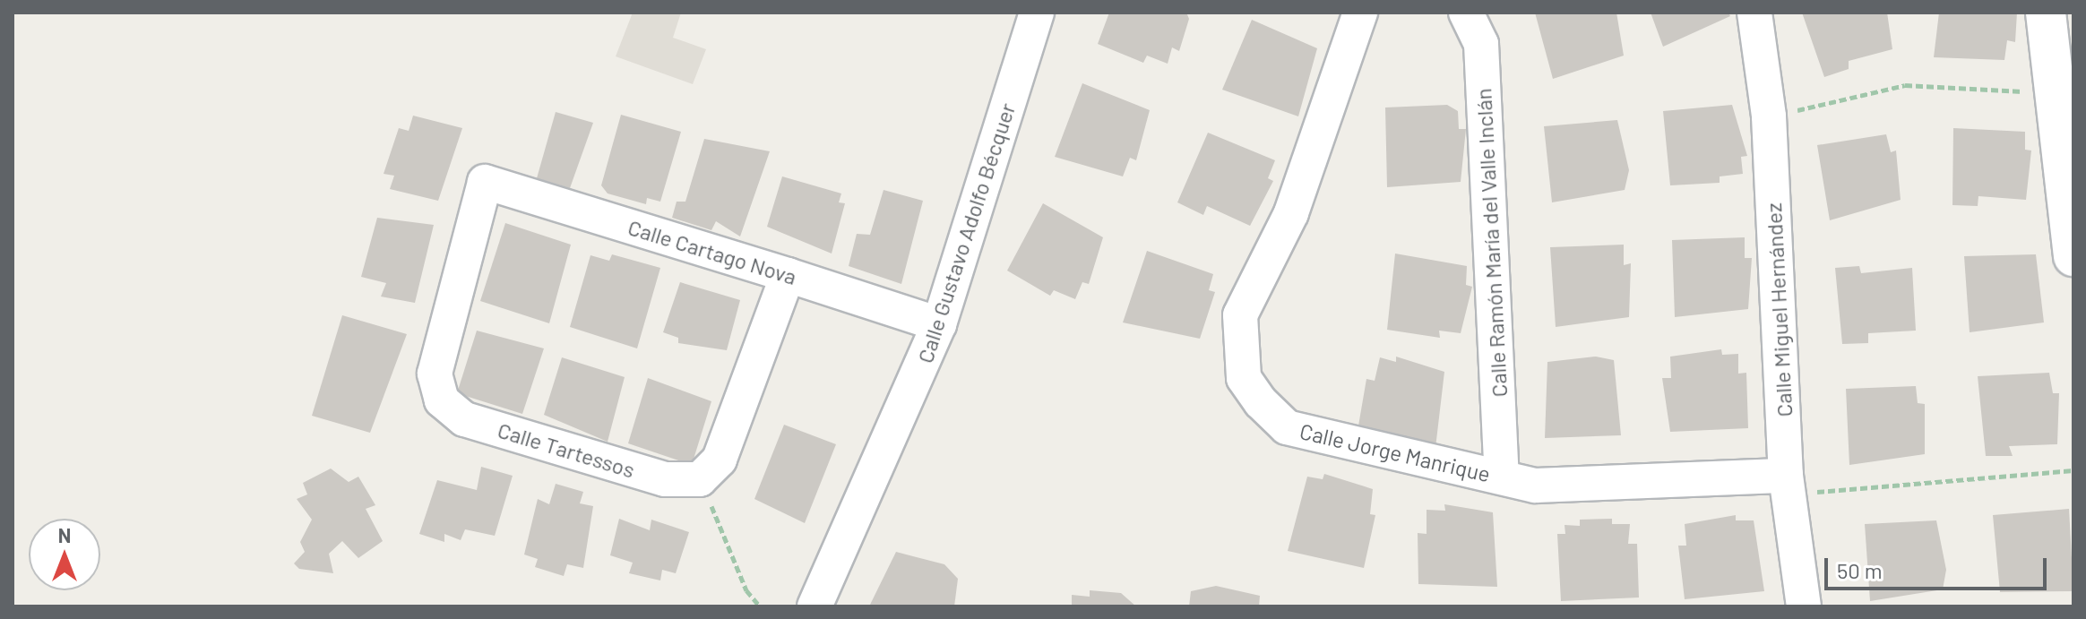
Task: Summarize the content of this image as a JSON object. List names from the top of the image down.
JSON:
{
  "streets": {
    "street": [
      "Calle Gustavo Adolfo Bécquer",
      "Calle Ramón María del Valle Inclán",
      "Calle Cartago Nova",
      "Calle Miguel Hernández",
      "Calle Tartessos",
      "Calle Jorge Manrique"
    ]
  },
  "crossings": [
    ["Calle Gustavo Adolfo Bécquer", "Calle Cartago Nova"],
    ["Calle Ramón María del Valle Inclán", "Calle Jorge Manrique"],
    ["Calle Cartago Nova", "Calle Tartessos"],
    ["Calle Miguel Hernández", "Calle Jorge Manrique"]
  ],
  "scale_bar": "50 m",
  "north": "top"
}
